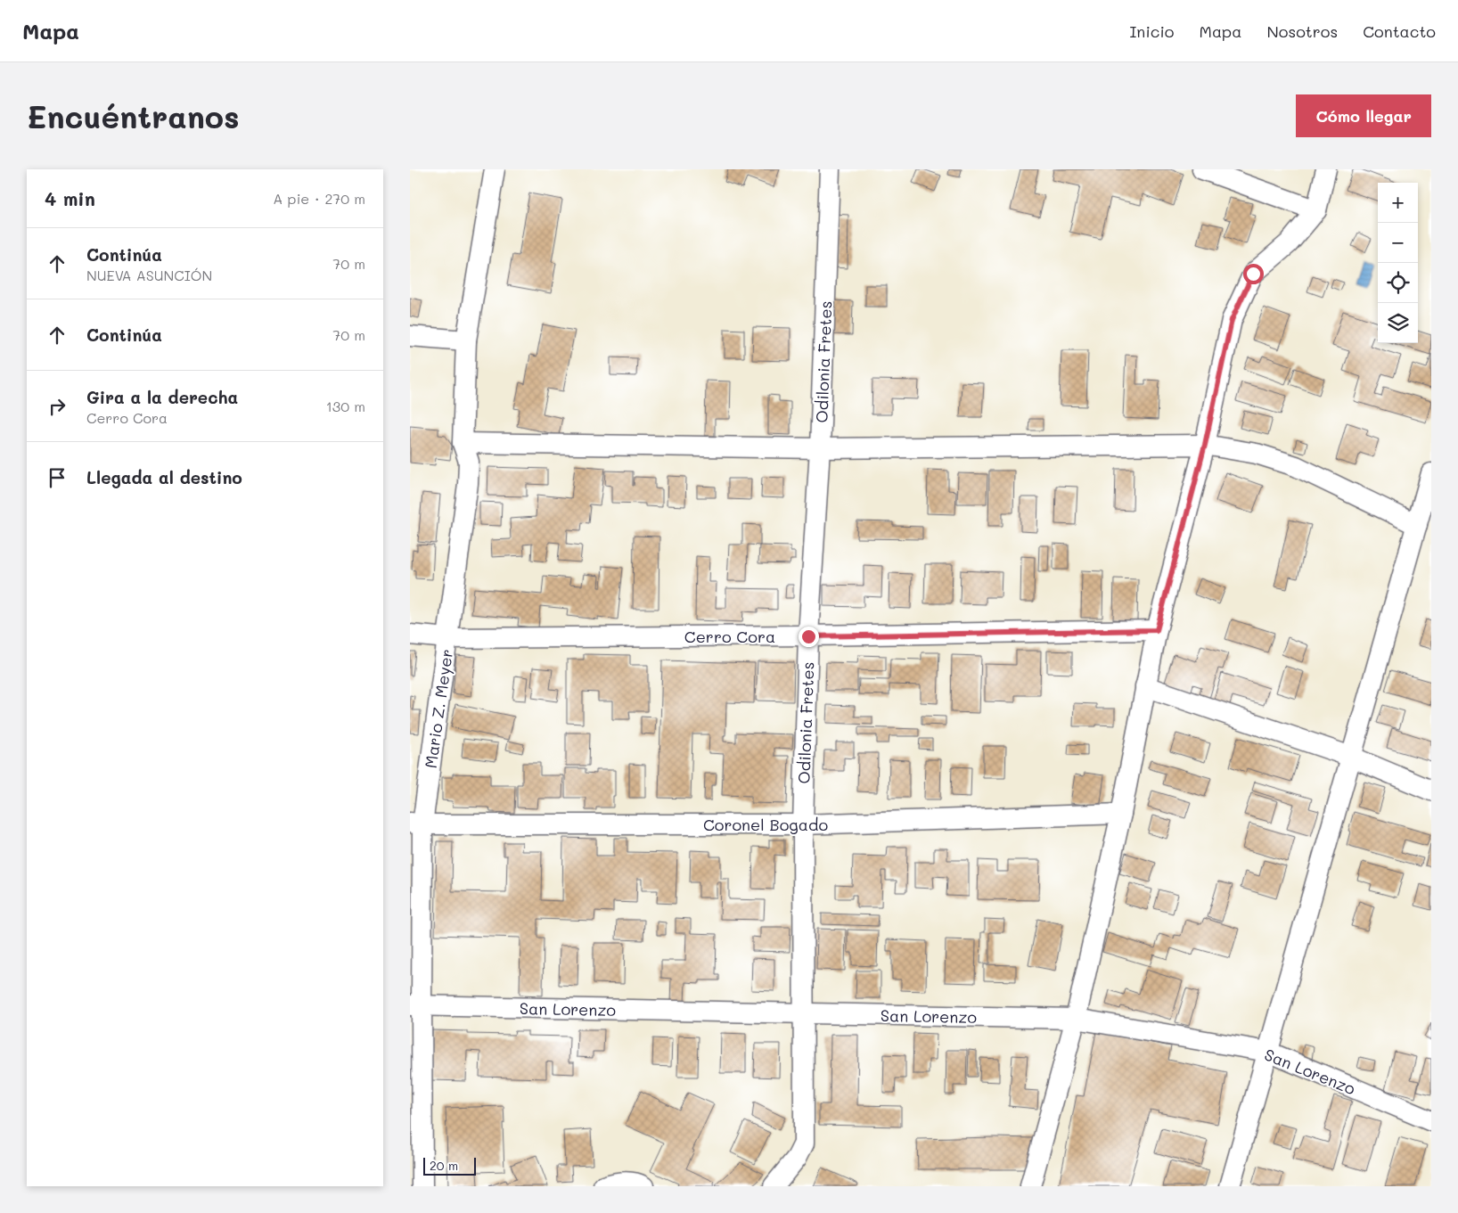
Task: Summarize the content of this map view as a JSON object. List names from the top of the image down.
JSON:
{
  "streets": {
    "street": [
      "Odilonia Fretes",
      "Cerro Cora",
      "Mario Z. Meyer",
      "Coronel Bogado",
      "San Lorenzo"
    ]
  },
  "crossings": [
    ["Odilonia Fretes", "Cerro Cora"],
    ["Odilonia Fretes", "Coronel Bogado"],
    ["Odilonia Fretes", "San Lorenzo"],
    ["Cerro Cora", "Mario Z. Meyer"],
    ["Mario Z. Meyer", "Coronel Bogado"],
    ["Mario Z. Meyer", "San Lorenzo"]
  ],
  "scale_bar": "20 m",
  "page": {
    "header": "Mapa",
    "nav": [
      "Inicio",
      "Mapa",
      "Nosotros",
      "Contacto"
    ],
    "buttons": "Cómo llegar",
    "title": "Encuéntranos",
    "heading": ["4 min", "A pie · 270 m"],
    "map_buttons": ["+", "−"],
    "list": [
      ["Continúa", "NUEVA ASUNCIÓN", "70 m"],
      ["Continúa", "70 m"],
      ["Gira a la derecha", "Cerro Cora", "130 m"],
      "Llegada al destino"
    ],
    "scale": "20 m"
  }
}
